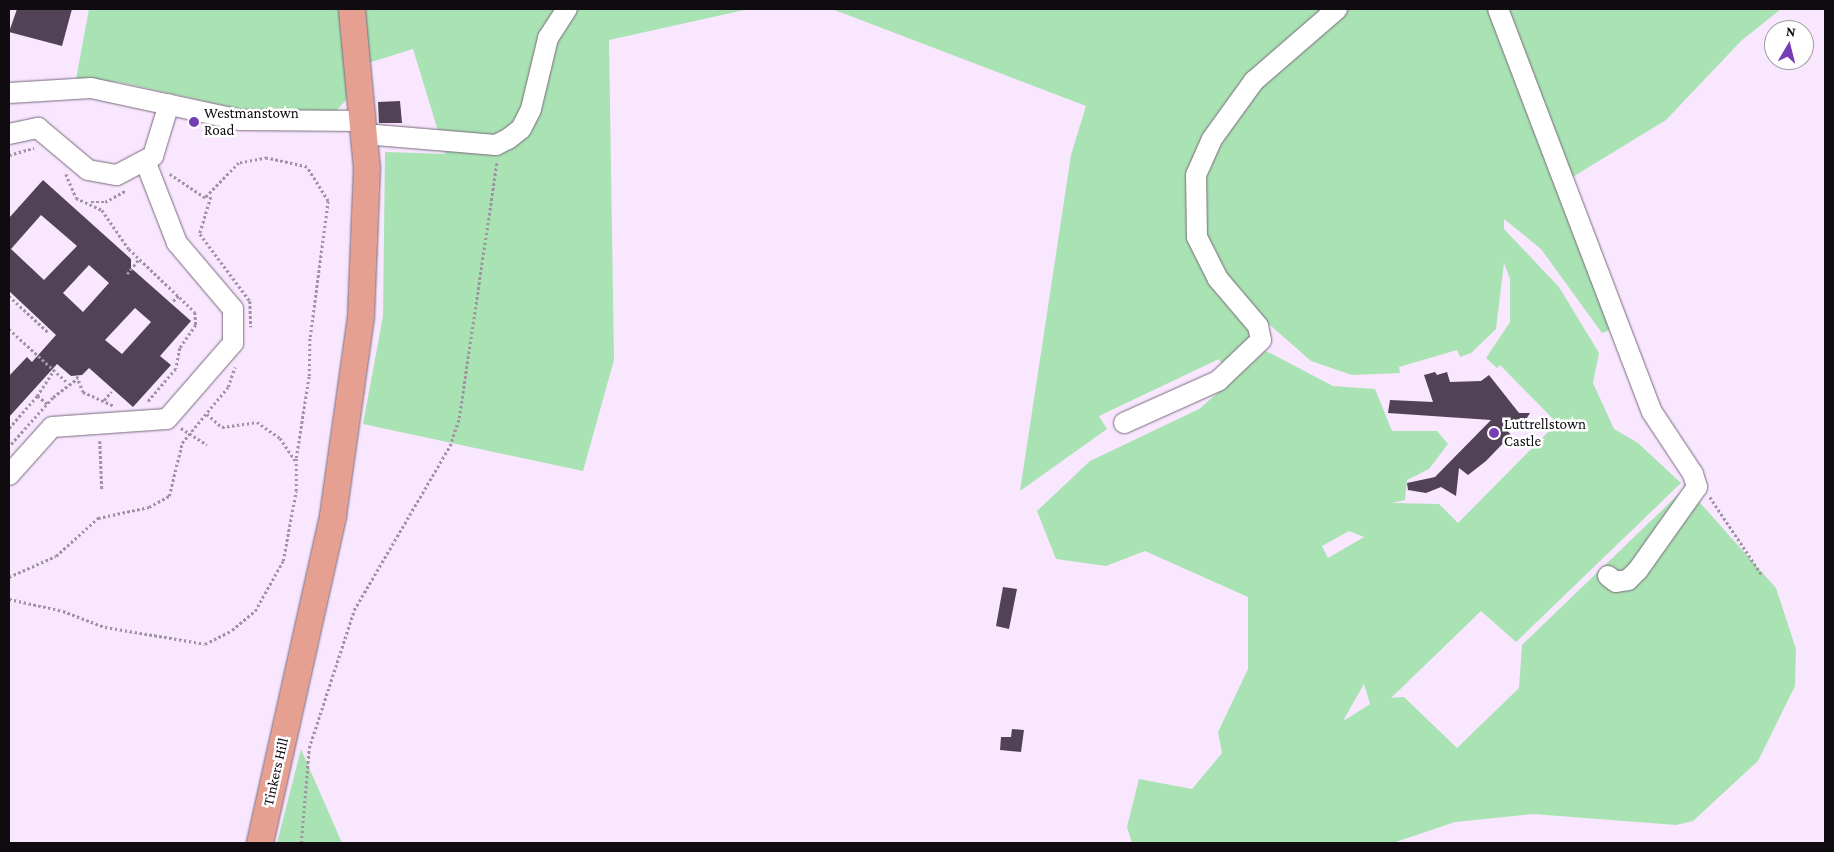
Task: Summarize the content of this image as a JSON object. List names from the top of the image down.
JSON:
{
  "streets": {
    "main road": ["Tinkers Hill"]
  },
  "places": ["Westmanstown Road", "Luttrellstown Castle"],
  "north": "top"
}
